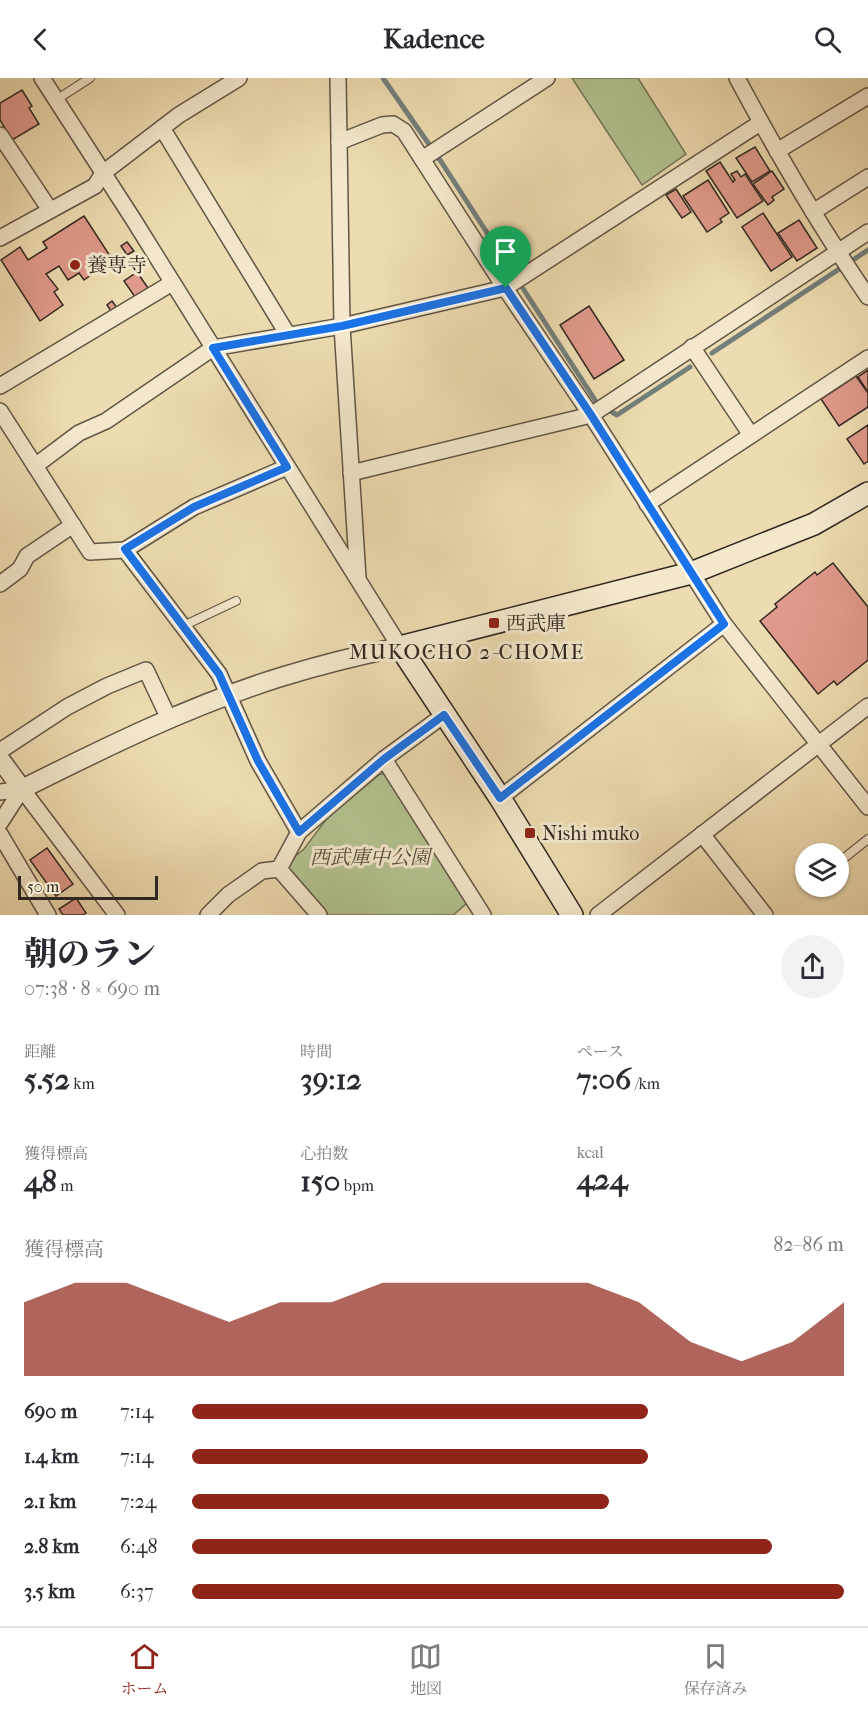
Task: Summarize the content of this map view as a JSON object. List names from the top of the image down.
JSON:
{
  "districts": ["MUKOCHO 2-CHOME"],
  "parks": ["西武庫中公園"],
  "places": {
    "other": ["養専寺"],
    "transit": ["西武庫", "Nishi muko"]
  },
  "scale_bar": "50 m",
  "page": {
    "header": "Kadence",
    "scale": "50 m",
    "heading": ["朝のラン", "07:38 · 8 × 690 m"],
    "stats": [
      ["距離", "5.52 km"],
      ["時間", "39:12"],
      ["ペース", "7:06 /km"],
      ["獲得標高", "48 m"],
      ["心拍数", "150 bpm"],
      ["kcal", "424"]
    ],
    "chart": ["獲得標高", "82–86 m"],
    "list": [
      {
        "name": "690 m",
        "note": "7:14"
      },
      {
        "name": "1.4 km",
        "note": "7:14"
      },
      {
        "name": "2.1 km",
        "note": "7:24"
      },
      {
        "name": "2.8 km",
        "note": "6:48"
      },
      {
        "name": "3.5 km",
        "note": "6:37"
      }
    ],
    "tabs": ["ホーム", "地図", "保存済み"]
  }
}
